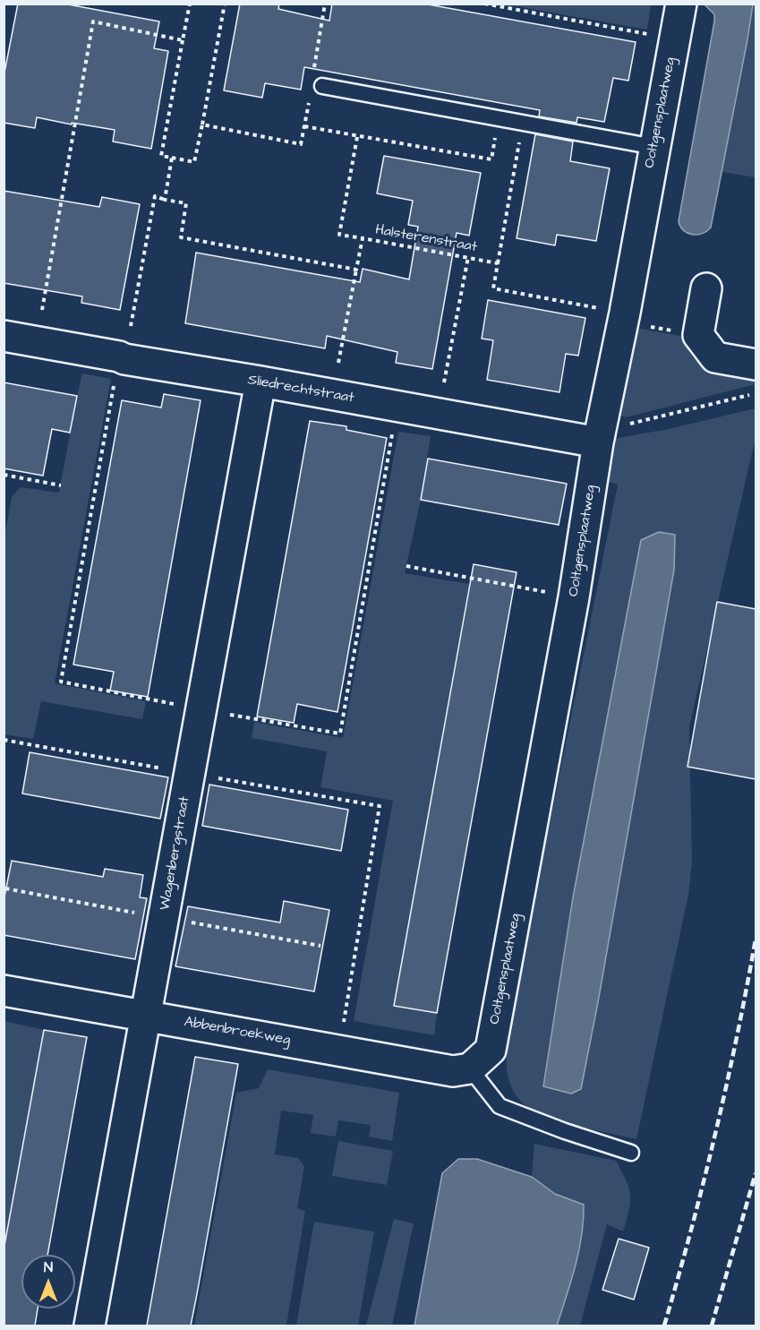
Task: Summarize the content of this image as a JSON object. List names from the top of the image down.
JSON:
{
  "streets": {
    "street": [
      "Ooltgensplaatweg",
      "Sliedrechtstraat",
      "Wagenbergstraat",
      "Abbenbroekweg"
    ],
    "path": ["Halsterenstraat"]
  },
  "crossings": [
    ["Ooltgensplaatweg", "Sliedrechtstraat"],
    ["Ooltgensplaatweg", "Abbenbroekweg"],
    ["Sliedrechtstraat", "Wagenbergstraat"],
    ["Wagenbergstraat", "Abbenbroekweg"]
  ],
  "north": "top"
}
